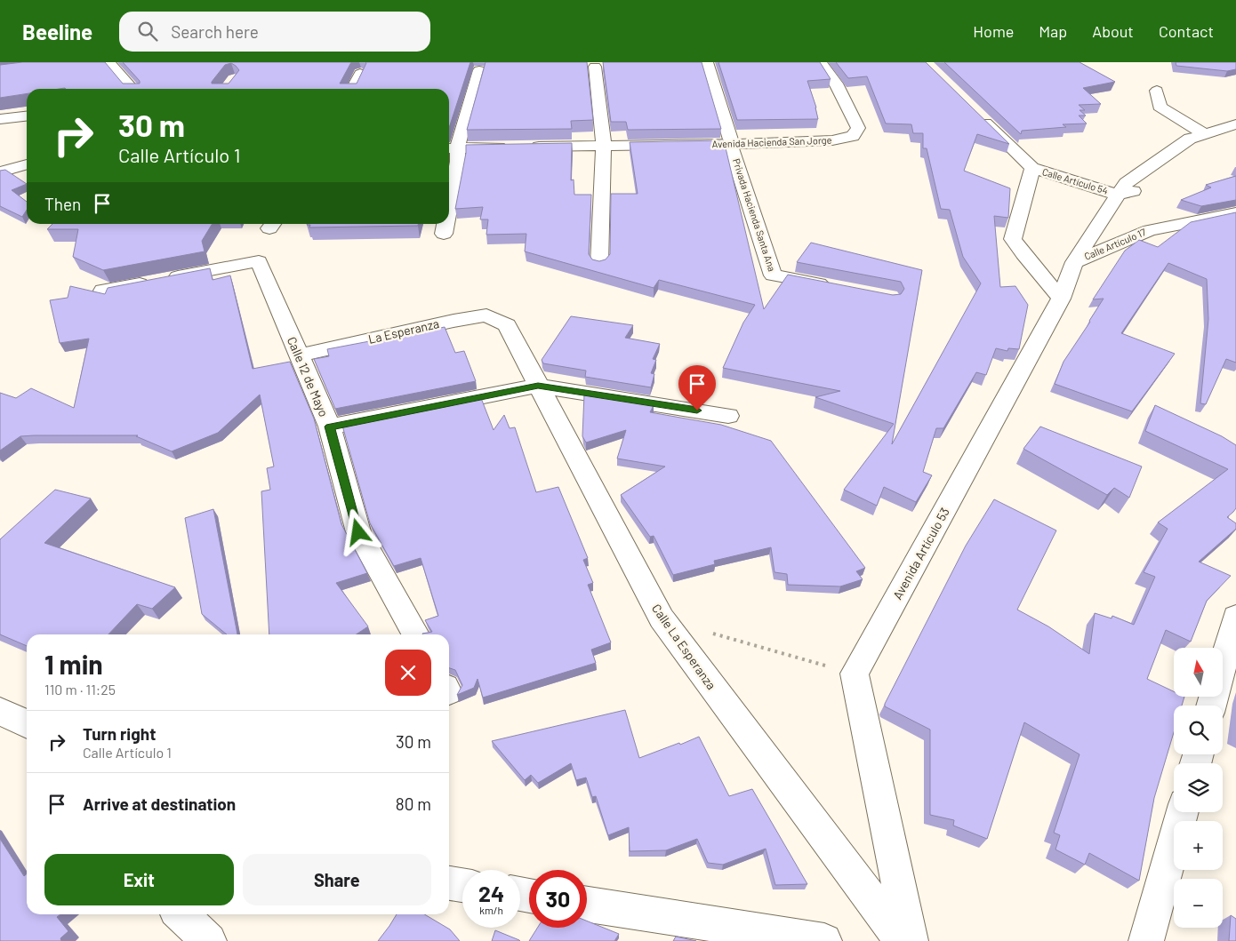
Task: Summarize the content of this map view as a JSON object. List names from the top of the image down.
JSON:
{
  "streets": {
    "street": [
      "Avenida Hacienda San Jorge",
      "Calle Artículo 54",
      "Privada Hacienda Santa Ana",
      "Calle Artículo 17",
      "La Esperanza",
      "Calle 12 de Mayo",
      "Avenida Artículo 53",
      "Calle La Esperanza"
    ]
  },
  "crossings": [
    ["Avenida Hacienda San Jorge", "Privada Hacienda Santa Ana"],
    ["Calle Artículo 54", "Avenida Artículo 53"],
    ["Calle Artículo 17", "Avenida Artículo 53"],
    ["La Esperanza", "Calle 12 de Mayo"],
    ["La Esperanza", "Calle La Esperanza"]
  ],
  "north": "top",
  "page": {
    "header": "Beeline",
    "search": "Search here",
    "nav": [
      "Home",
      "Map",
      "About",
      "Contact"
    ],
    "turn": ["30 m", "Calle Artículo 1"],
    "then": "Then",
    "heading": ["1 min", "110 m · 11:25"],
    "map_buttons": ["+", "−"],
    "list": [
      {
        "name": "Turn right",
        "note": "Calle Artículo 1",
        "value": "30 m"
      },
      {
        "name": "Arrive at destination",
        "value": "80 m"
      }
    ],
    "buttons": ["Exit", "Share"],
    "speed": "24 km/h",
    "limit": "30"
  }
}
